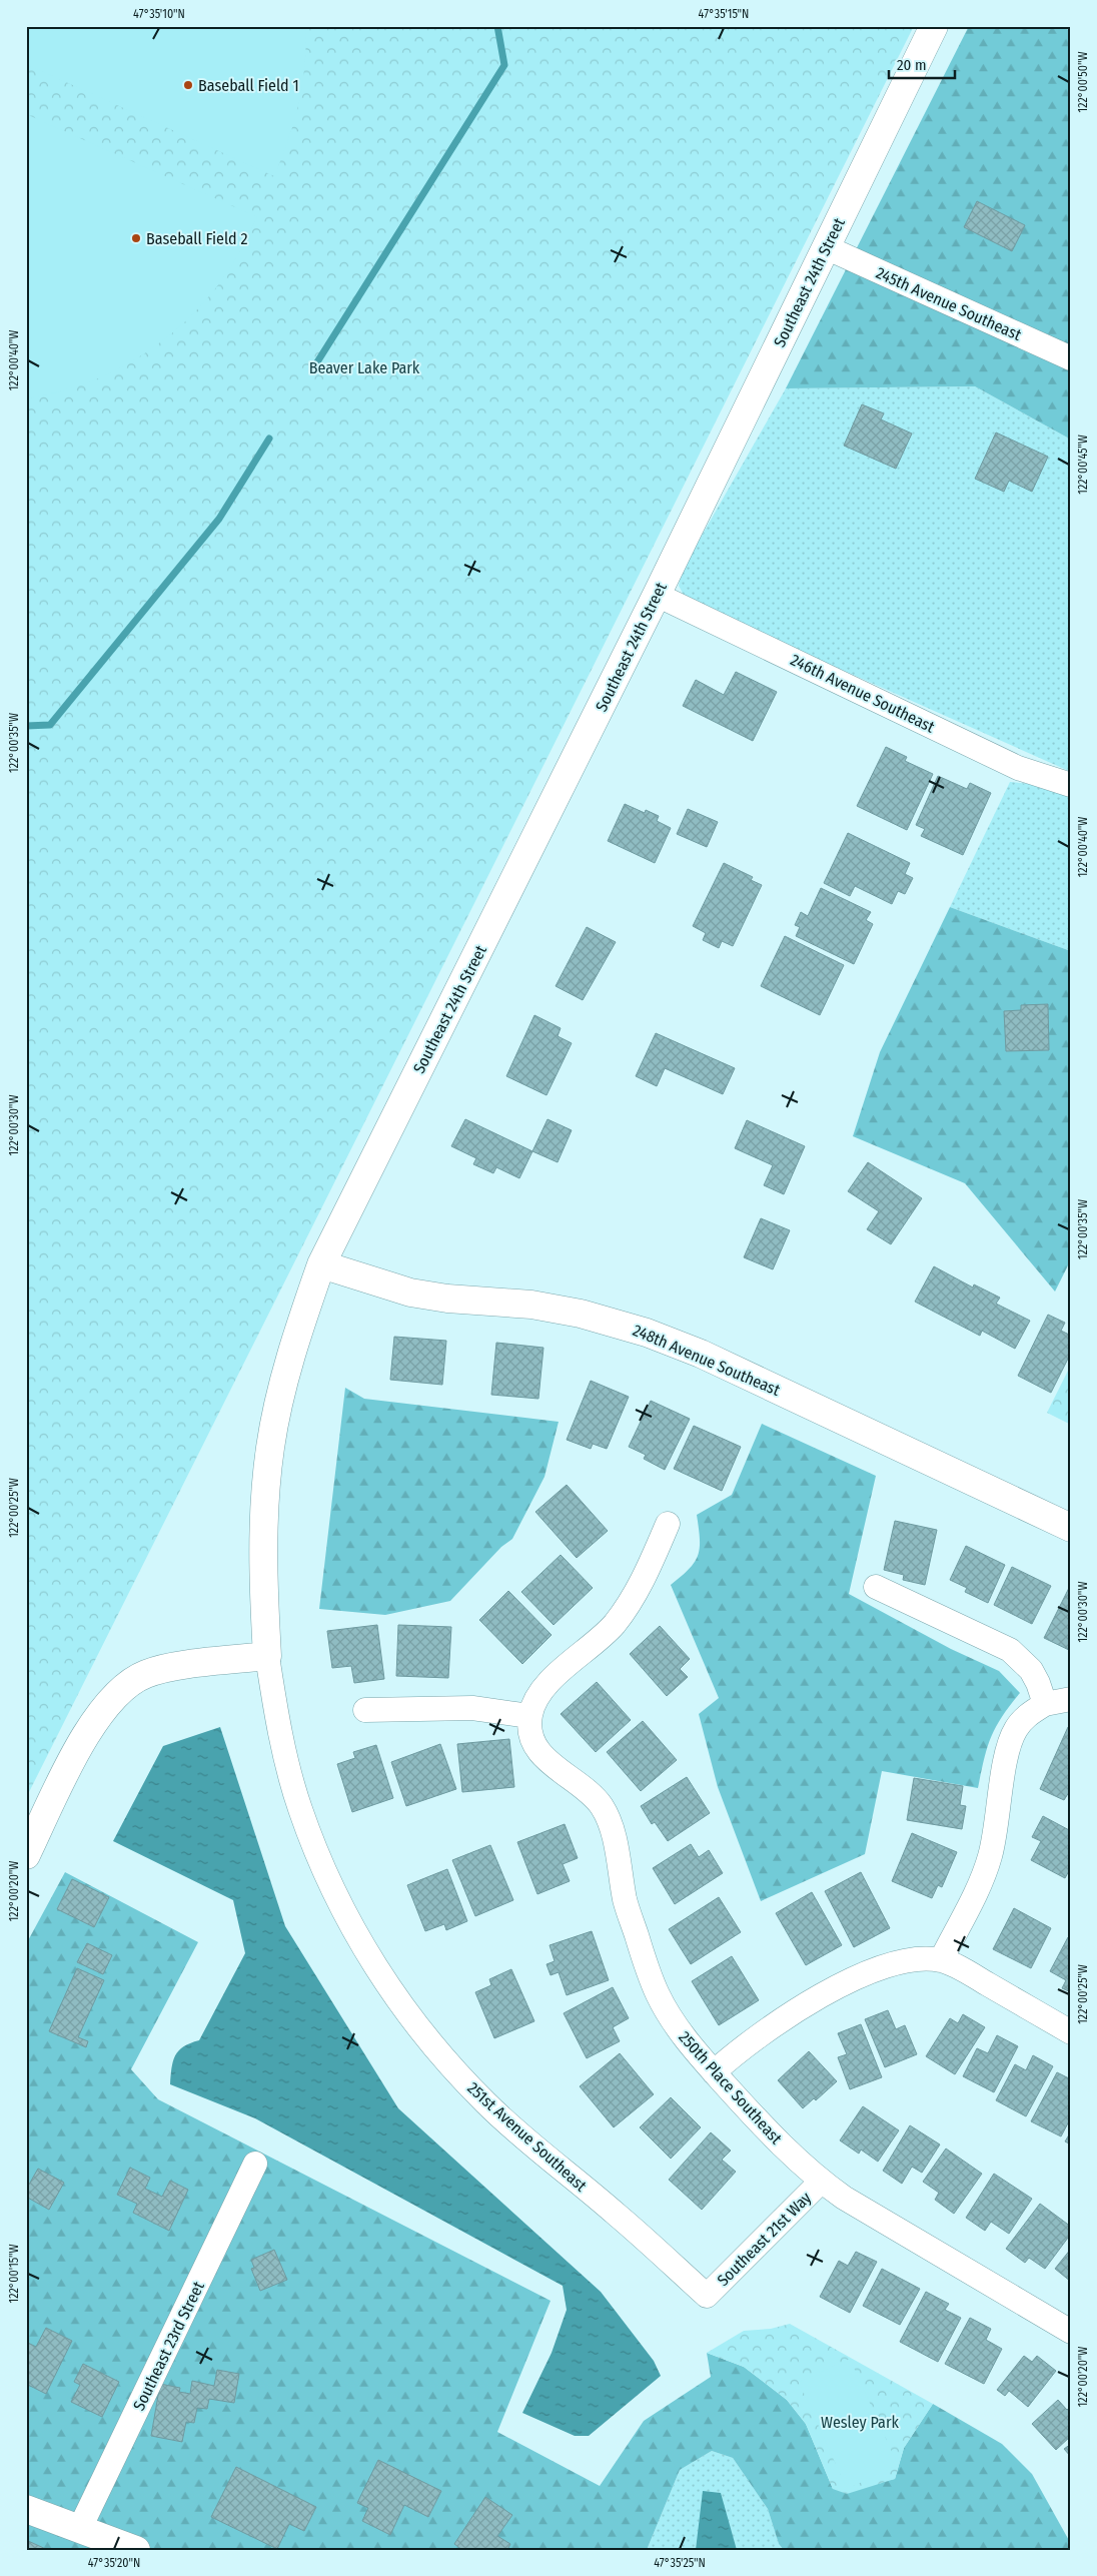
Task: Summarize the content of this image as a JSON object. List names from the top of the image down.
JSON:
{
  "streets": {
    "street": [
      "Southeast 24th Street",
      "245th Avenue Southeast",
      "246th Avenue Southeast",
      "248th Avenue Southeast",
      "250th Place Southeast",
      "251st Avenue Southeast",
      "Southeast 21st Way",
      "Southeast 23rd Street"
    ]
  },
  "crossings": [
    ["Southeast 24th Street", "245th Avenue Southeast"],
    ["Southeast 24th Street", "246th Avenue Southeast"],
    ["Southeast 24th Street", "248th Avenue Southeast"],
    ["Southeast 24th Street", "251st Avenue Southeast"],
    ["248th Avenue Southeast", "251st Avenue Southeast"],
    ["250th Place Southeast", "Southeast 21st Way"],
    ["251st Avenue Southeast", "Southeast 21st Way"]
  ],
  "parks": ["Beaver Lake Park", "Wesley Park"],
  "places": ["Baseball Field 1", "Baseball Field 2"],
  "scale_bar": "20 m",
  "coordinates": [
    "47°35'10\"N",
    "47°35'15\"N",
    "122°00'50\"W",
    "122°00'40\"W",
    "122°00'45\"W",
    "122°00'35\"W",
    "122°00'30\"W",
    "122°00'25\"W",
    "122°00'20\"W",
    "122°00'15\"W",
    "47°35'20\"N",
    "47°35'25\"N"
  ]
}
